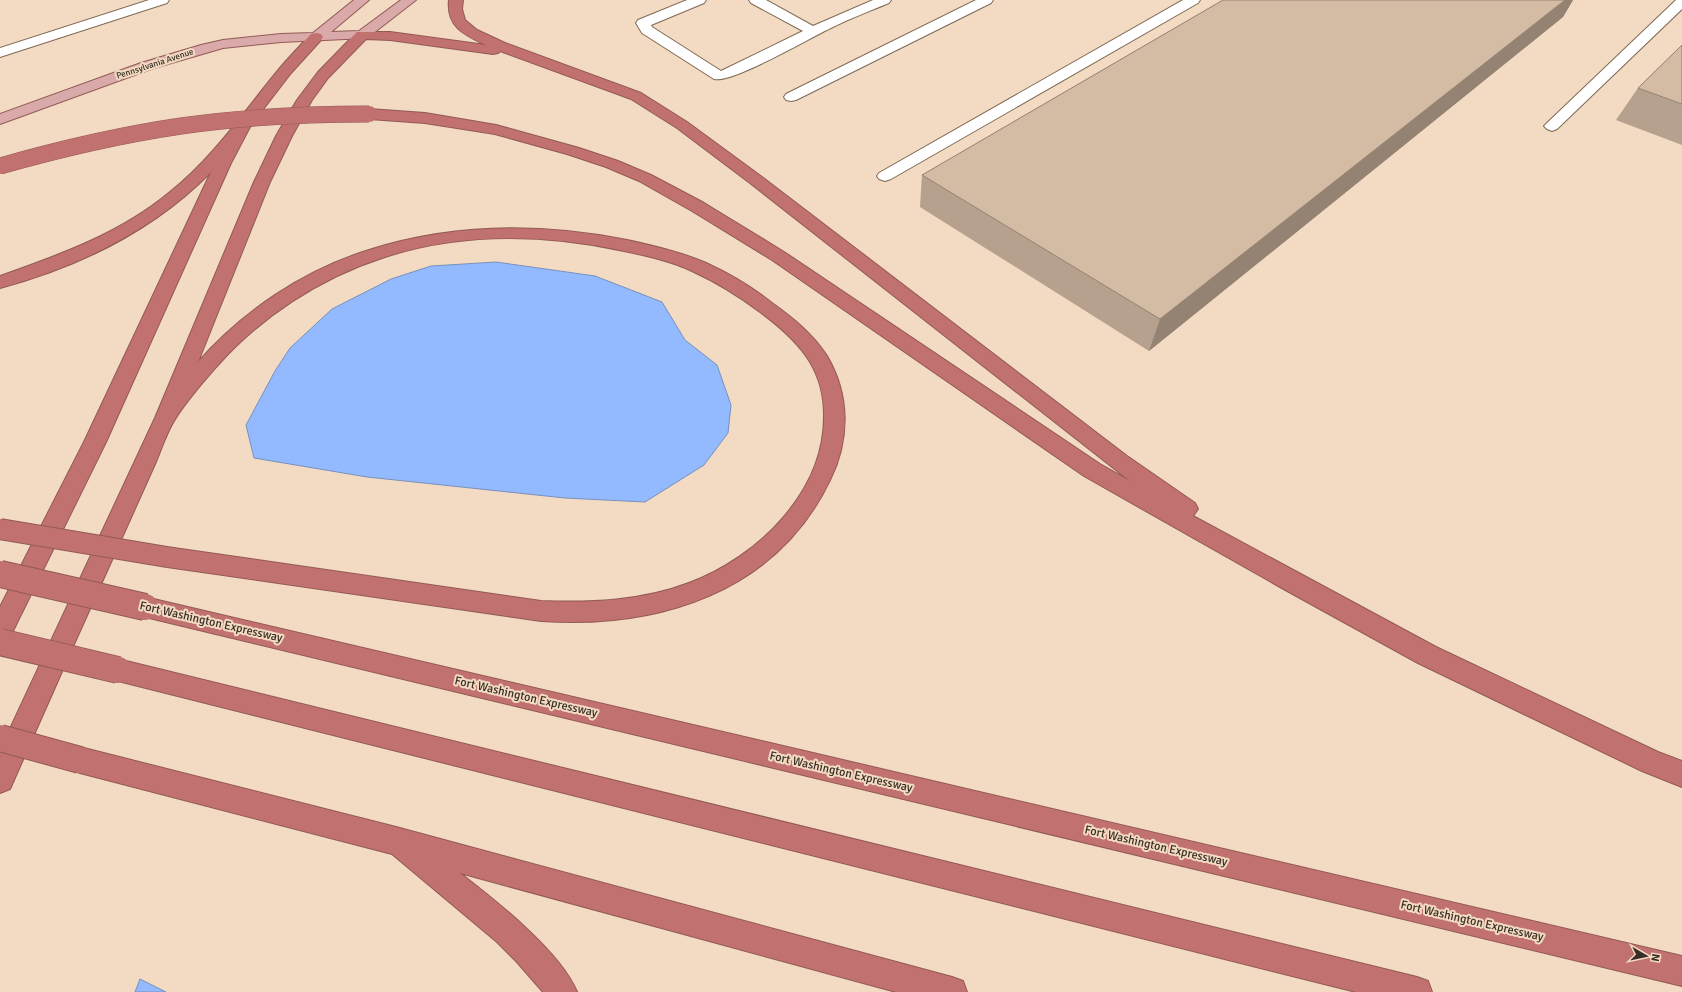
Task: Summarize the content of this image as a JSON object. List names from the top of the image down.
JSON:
{
  "streets": {
    "highway": ["Fort Washington Expressway"],
    "main road": ["Pennsylvania Avenue"]
  },
  "north": "right"
}
